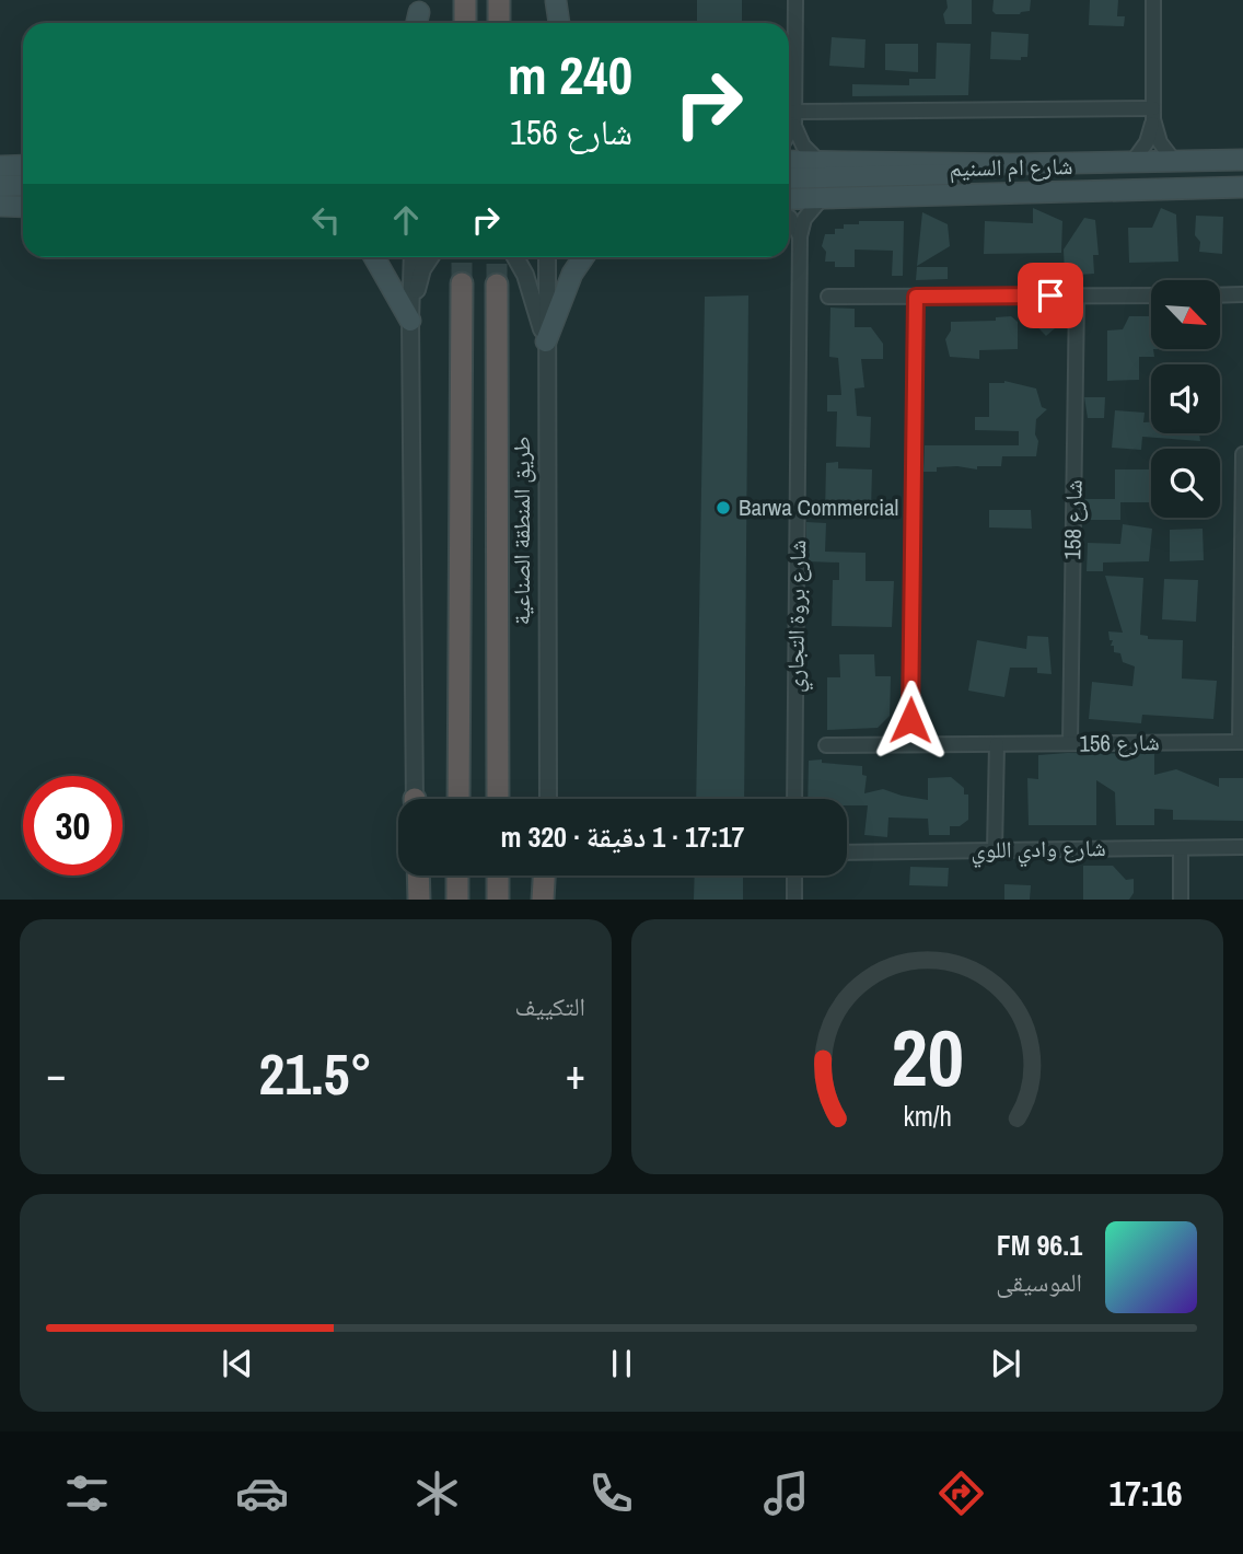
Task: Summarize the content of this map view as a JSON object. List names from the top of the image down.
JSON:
{
  "streets": {
    "highway": ["طريق المنطقة الصناعية"],
    "main road": ["شارع ام السنيم"],
    "street": [
      "شارع 158",
      "شارع بروة التجاري",
      "شارع 156",
      "شارع وادي اللوي"
    ]
  },
  "crossings": [
    ["شارع ام السنيم", "شارع بروة التجاري"],
    ["شارع 158", "شارع 156"]
  ],
  "places": ["Barwa Commercial"],
  "north": "bottom right",
  "page": {
    "turn": ["240 m", "شارع 156"],
    "limit": "30",
    "trip": "17:17 · 1 دقيقة · 320 m",
    "tile": "التكييف",
    "heat": ["−", "21.5°", "+"],
    "song": ["96.1 FM", "الموسيقى"],
    "tabs": "17:16",
    "gauge": ["20", "km/h"]
  }
}
